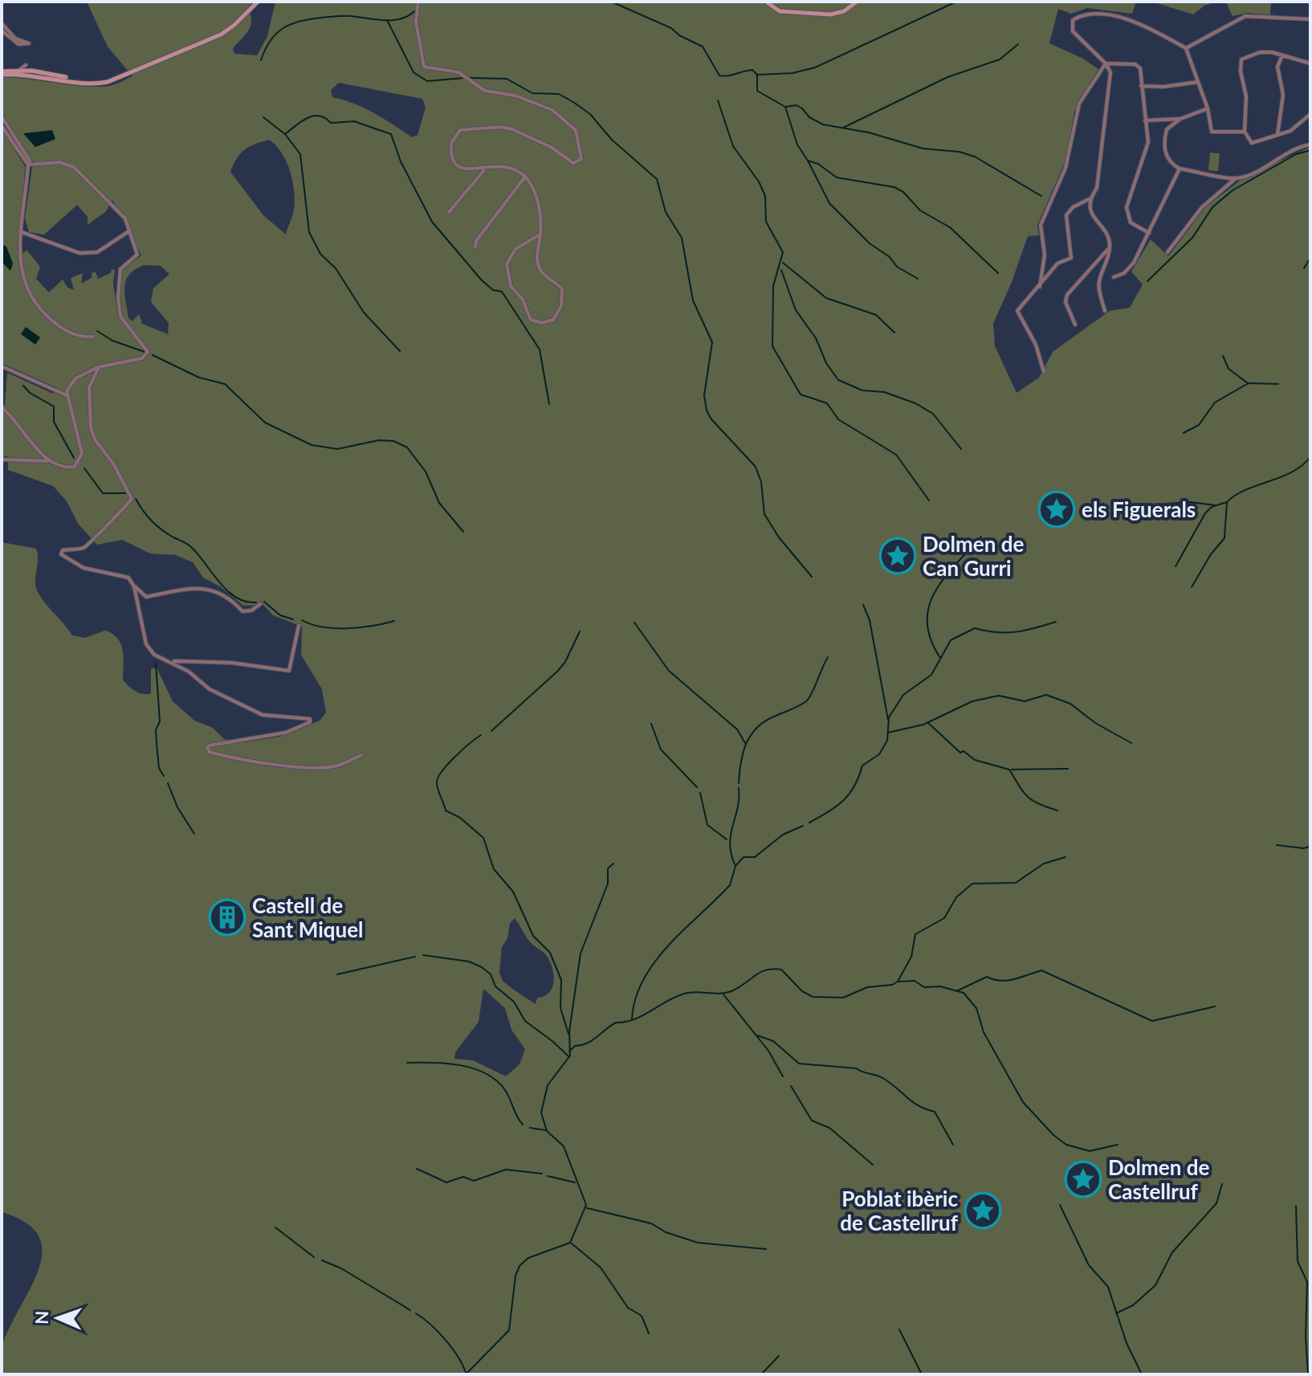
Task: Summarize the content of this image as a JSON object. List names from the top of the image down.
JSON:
{
  "places": {
    "place": [
      "els Figuerals",
      "Dolmen de Can Gurri",
      "Dolmen de Castellruf",
      "Poblat ibèric de Castellruf"
    ],
    "building": ["Castell de Sant Miquel"]
  },
  "north": "left"
}
